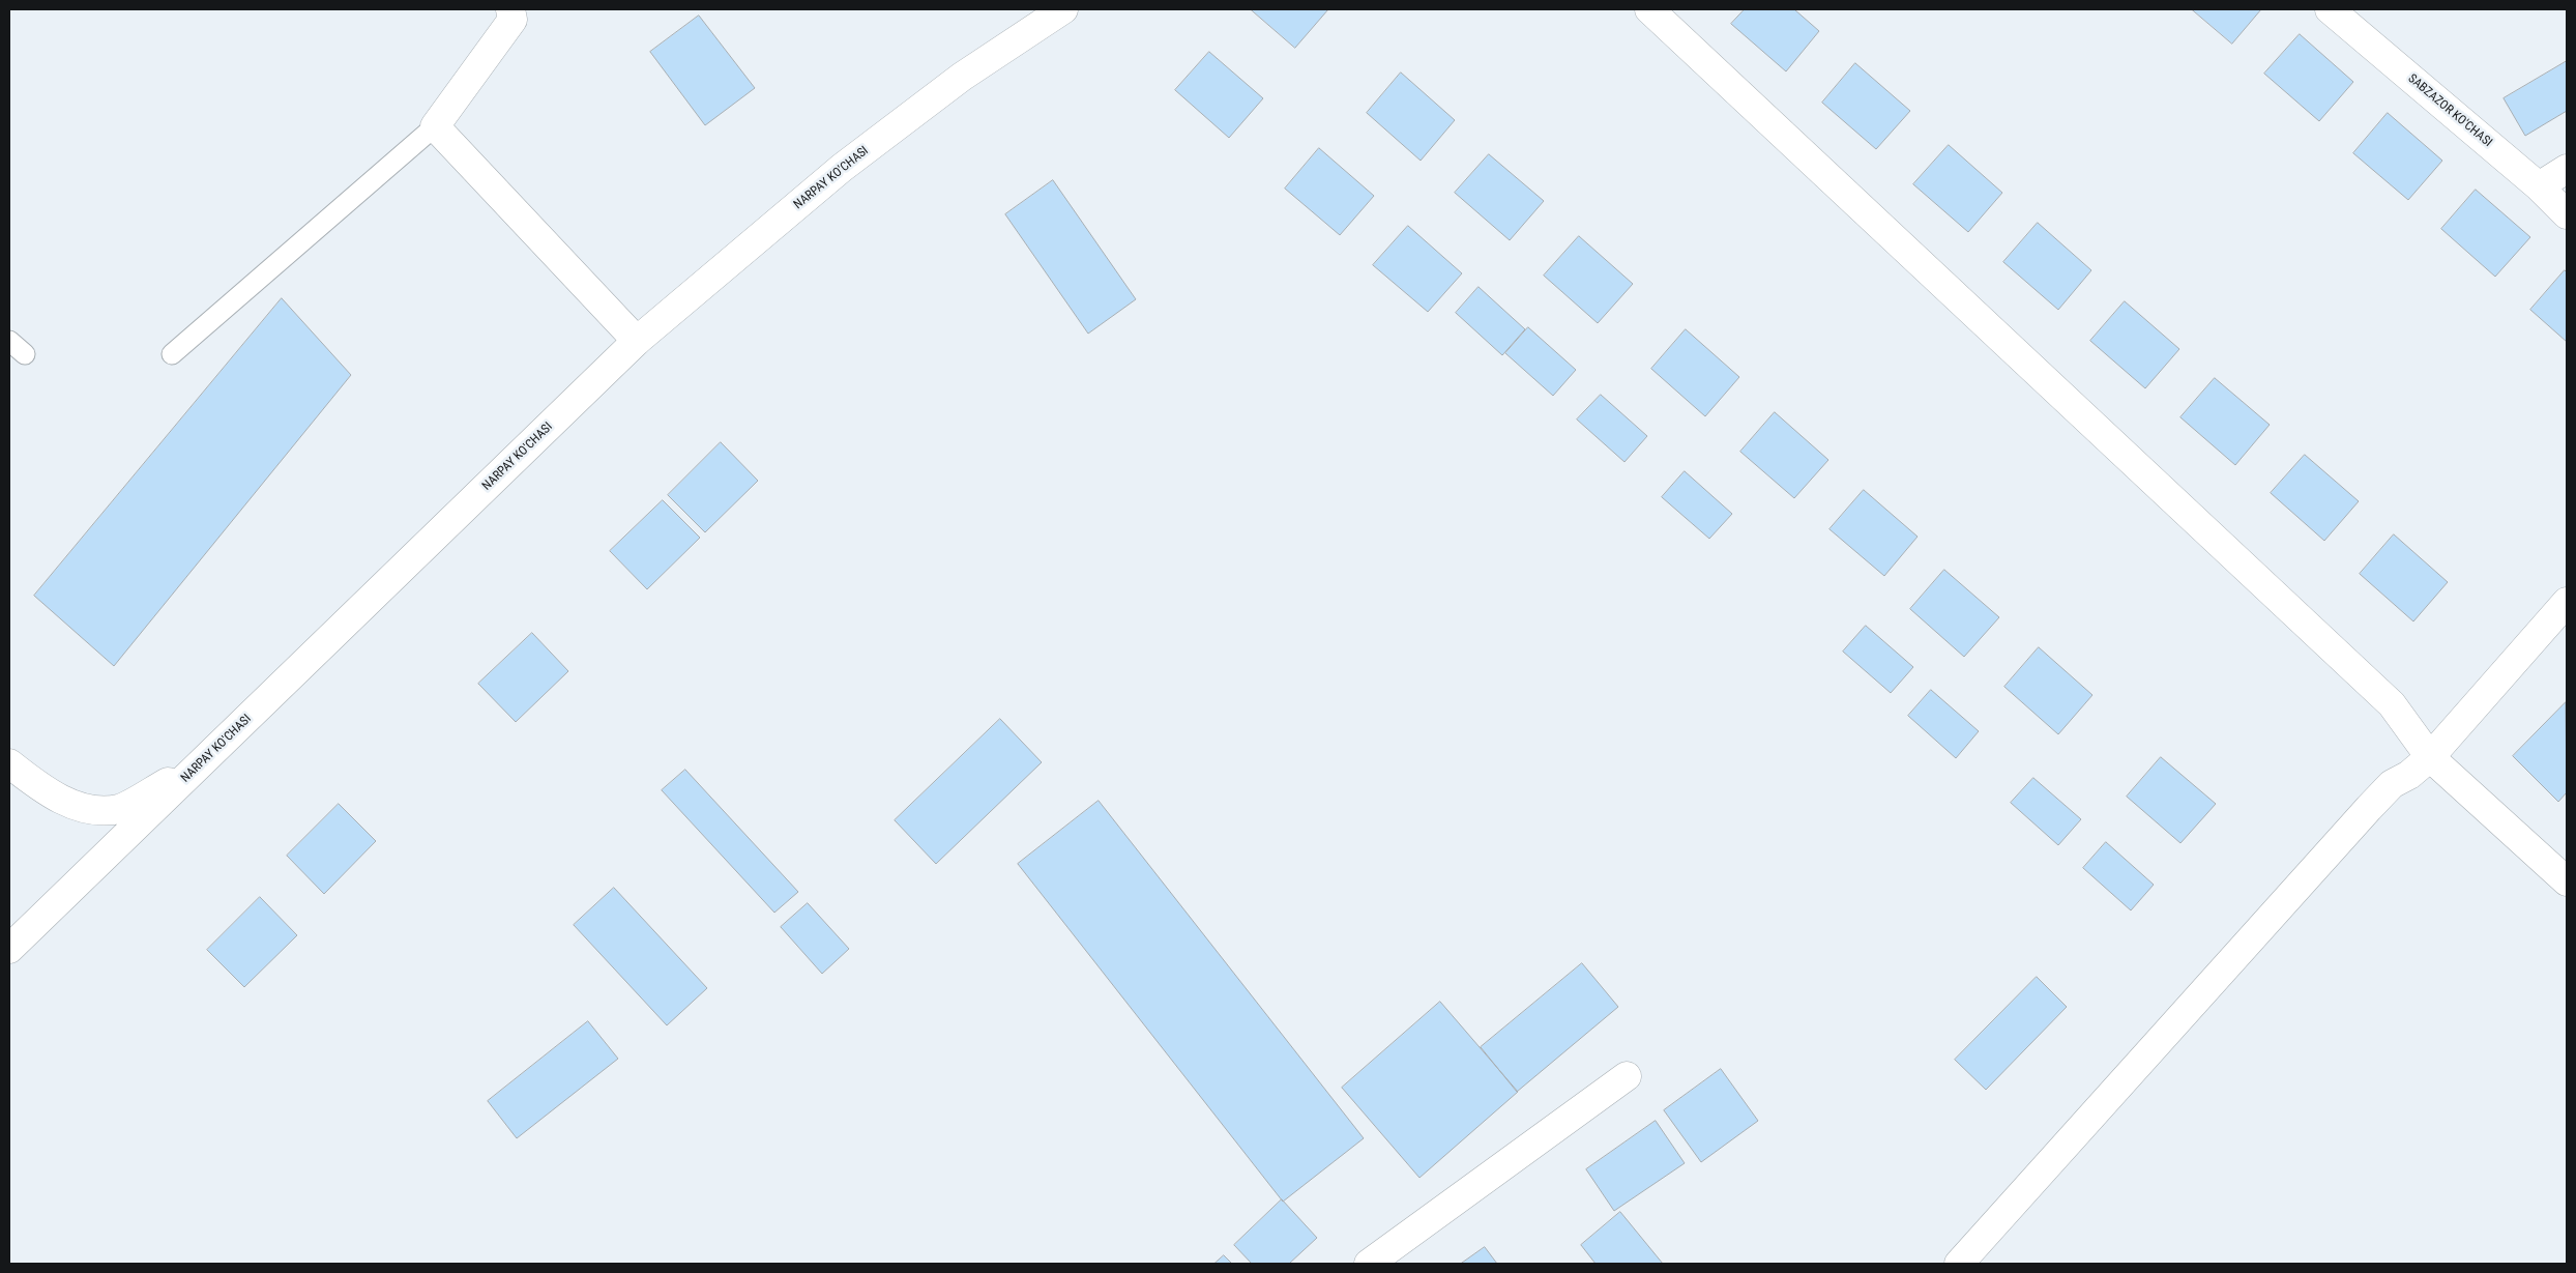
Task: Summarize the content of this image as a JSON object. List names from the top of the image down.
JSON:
{
  "streets": {
    "street": ["SABZAZOR KO'CHASI", "NARPAY KO'CHASI"]
  }
}
